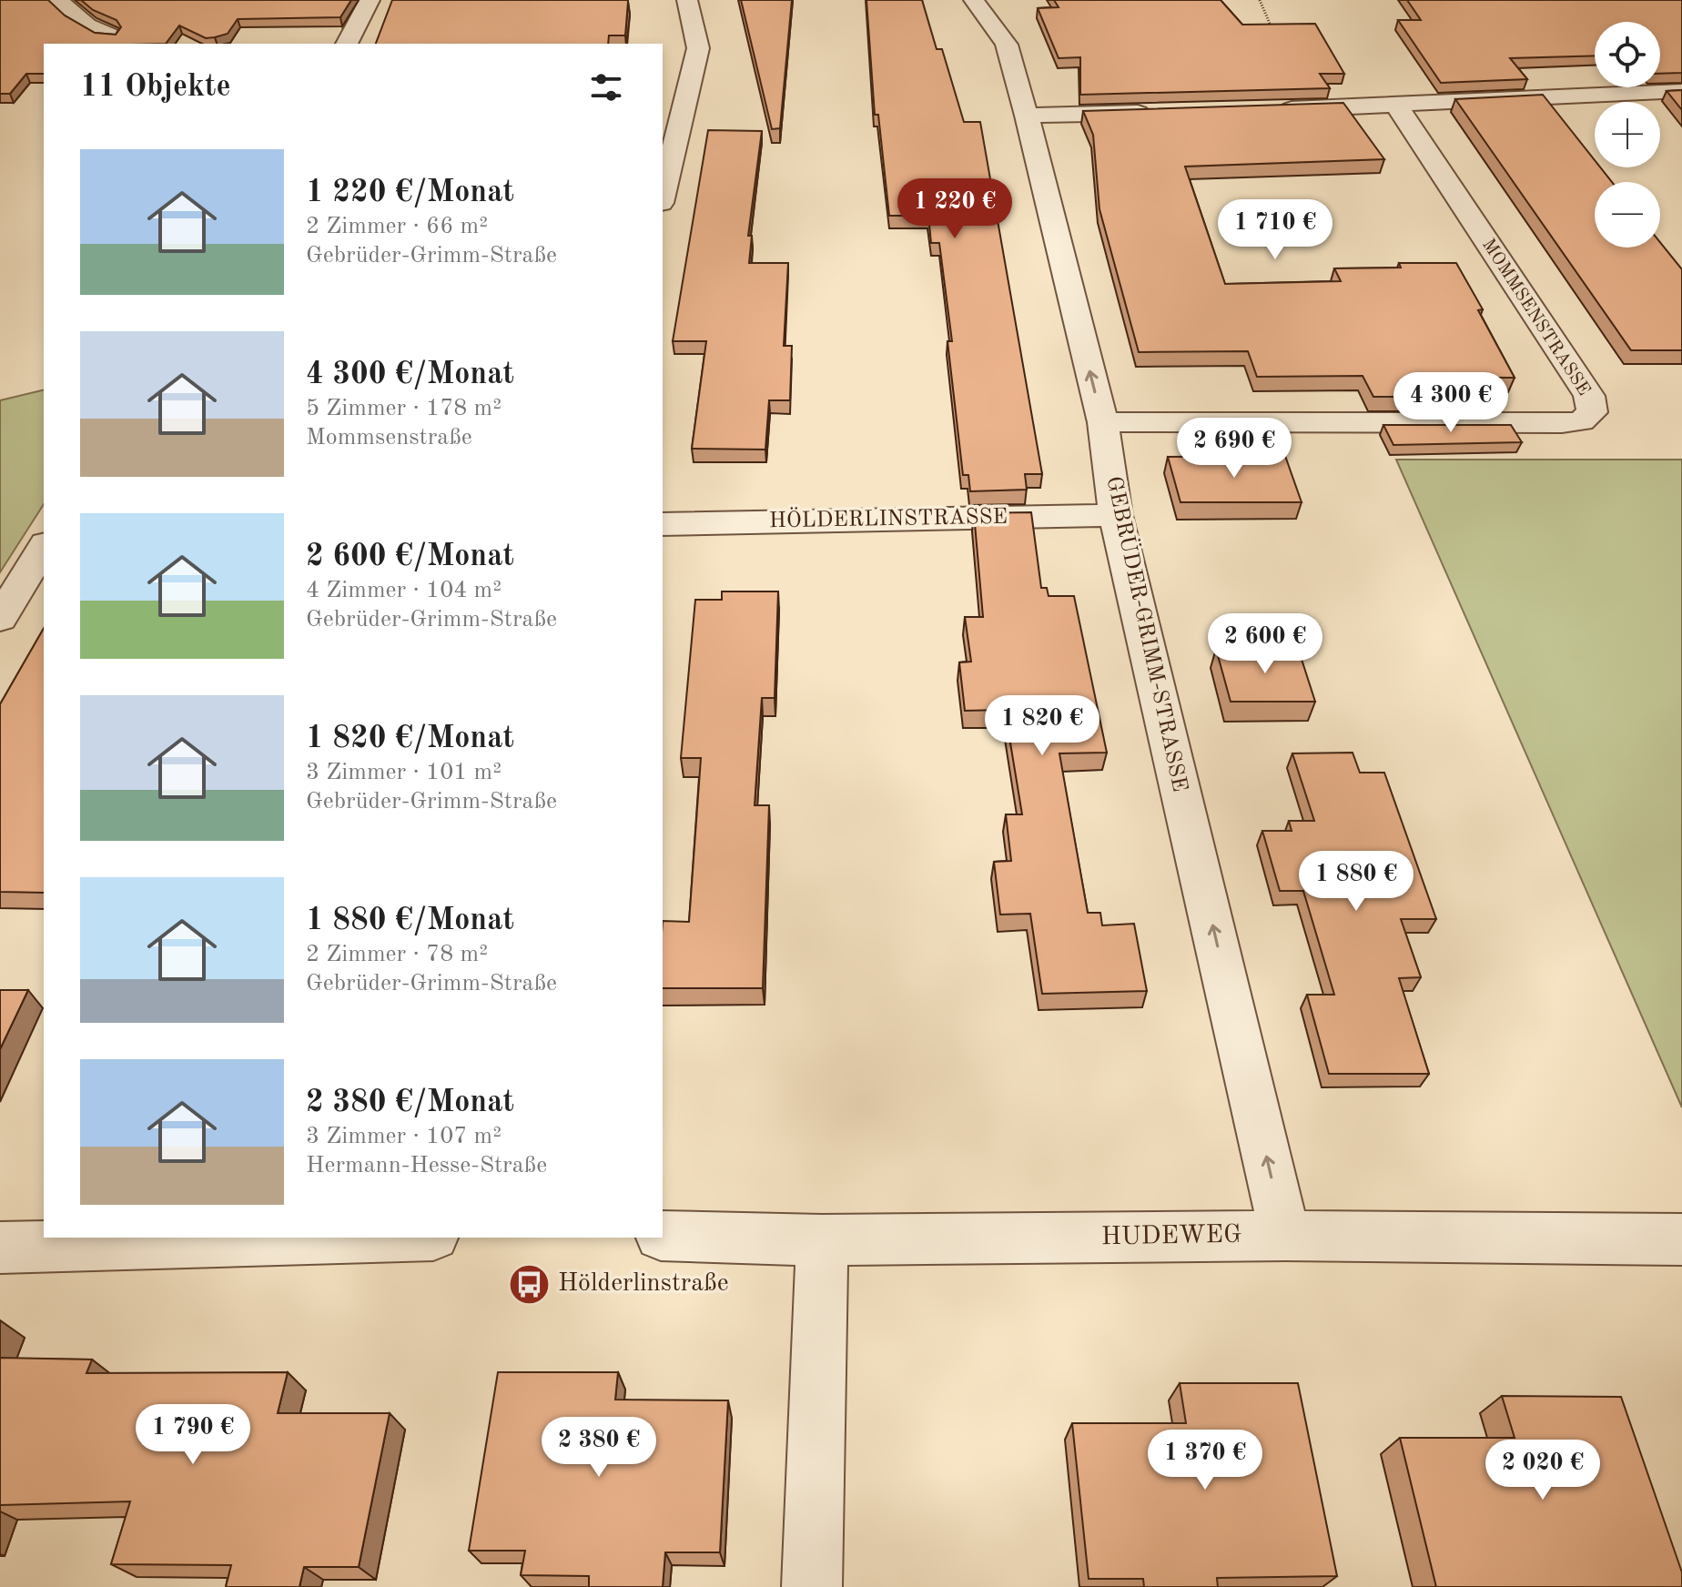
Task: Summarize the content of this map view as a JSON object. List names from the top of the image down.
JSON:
{
  "streets": {
    "street": [
      "MOMMSENSTRASSE",
      "HÖLDERLINSTRASSE",
      "GEBRÜDER-GRIMM-STRASSE",
      "HUDEWEG"
    ]
  },
  "crossings": [
    ["MOMMSENSTRASSE", "GEBRÜDER-GRIMM-STRASSE"],
    ["HÖLDERLINSTRASSE", "GEBRÜDER-GRIMM-STRASSE"],
    ["GEBRÜDER-GRIMM-STRASSE", "HUDEWEG"]
  ],
  "one_way": ["GEBRÜDER-GRIMM-STRASSE"],
  "places": {
    "bus stop": ["Hölderlinstraße"]
  },
  "page": {
    "map_buttons": ["+", "−"],
    "heading": "11 Objekte",
    "list": [
      {
        "name": "1 220 €/Monat",
        "note": "2 Zimmer · 66 m² · Gebrüder-Grimm-Straße"
      },
      {
        "name": "4 300 €/Monat",
        "note": "5 Zimmer · 178 m² · Mommsenstraße"
      },
      {
        "name": "2 600 €/Monat",
        "note": "4 Zimmer · 104 m² · Gebrüder-Grimm-Straße"
      },
      {
        "name": "1 820 €/Monat",
        "note": "3 Zimmer · 101 m² · Gebrüder-Grimm-Straße"
      },
      {
        "name": "1 880 €/Monat",
        "note": "2 Zimmer · 78 m² · Gebrüder-Grimm-Straße"
      },
      {
        "name": "2 380 €/Monat",
        "note": "3 Zimmer · 107 m² · Hermann-Hesse-Straße"
      }
    ],
    "price": [
      "1 220 €",
      "1 710 €",
      "4 300 €",
      "2 690 €",
      "2 600 €",
      "1 820 €",
      "1 880 €",
      "1 790 €",
      "2 380 €",
      "1 370 €",
      "2 020 €"
    ]
  }
}
